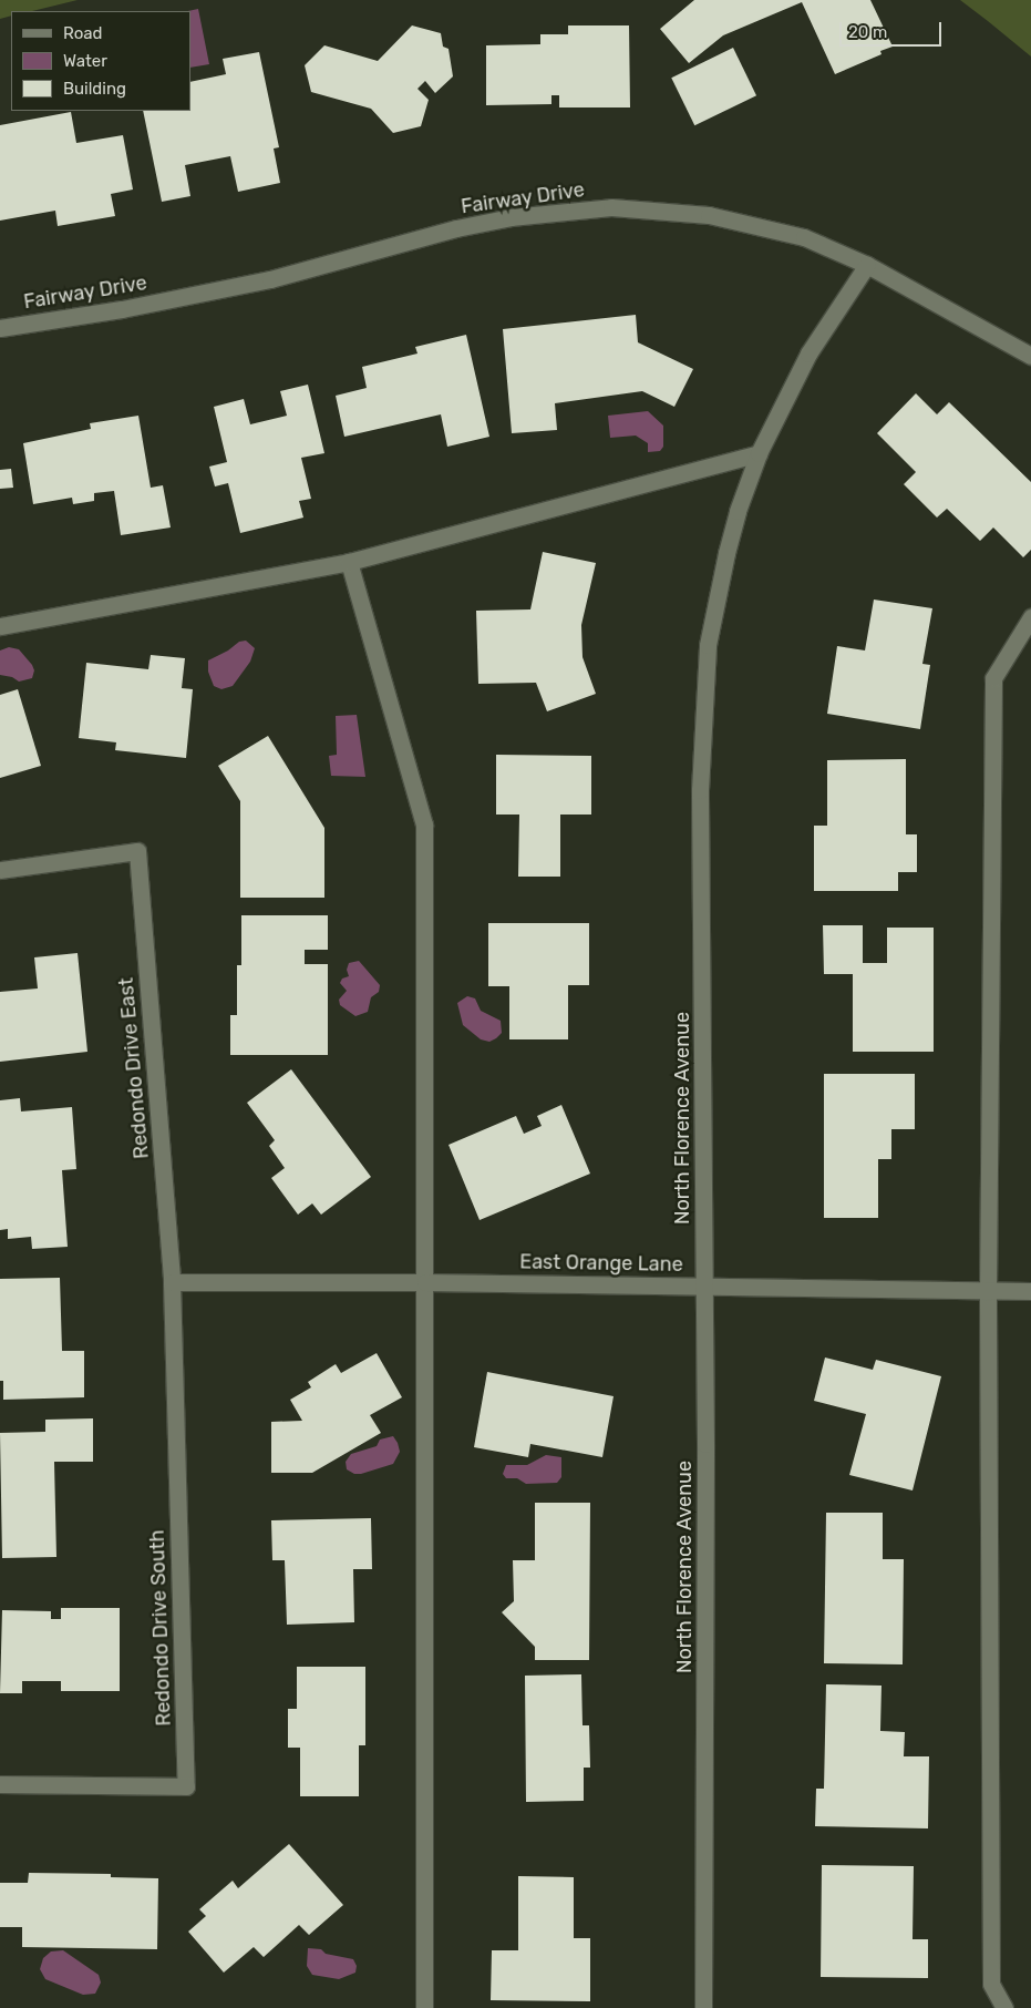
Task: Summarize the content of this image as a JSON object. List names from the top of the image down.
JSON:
{
  "streets": {
    "street": [
      "Fairway Drive",
      "Redondo Drive East",
      "North Florence Avenue",
      "East Orange Lane",
      "Redondo Drive South"
    ]
  },
  "crossings": [
    ["Fairway Drive", "North Florence Avenue"],
    ["Redondo Drive East", "East Orange Lane"],
    ["Redondo Drive East", "Redondo Drive South"],
    ["North Florence Avenue", "East Orange Lane"],
    ["East Orange Lane", "Redondo Drive South"]
  ],
  "legend": ["Road", "Water", "Building"],
  "scale_bar": "20 m"
}
